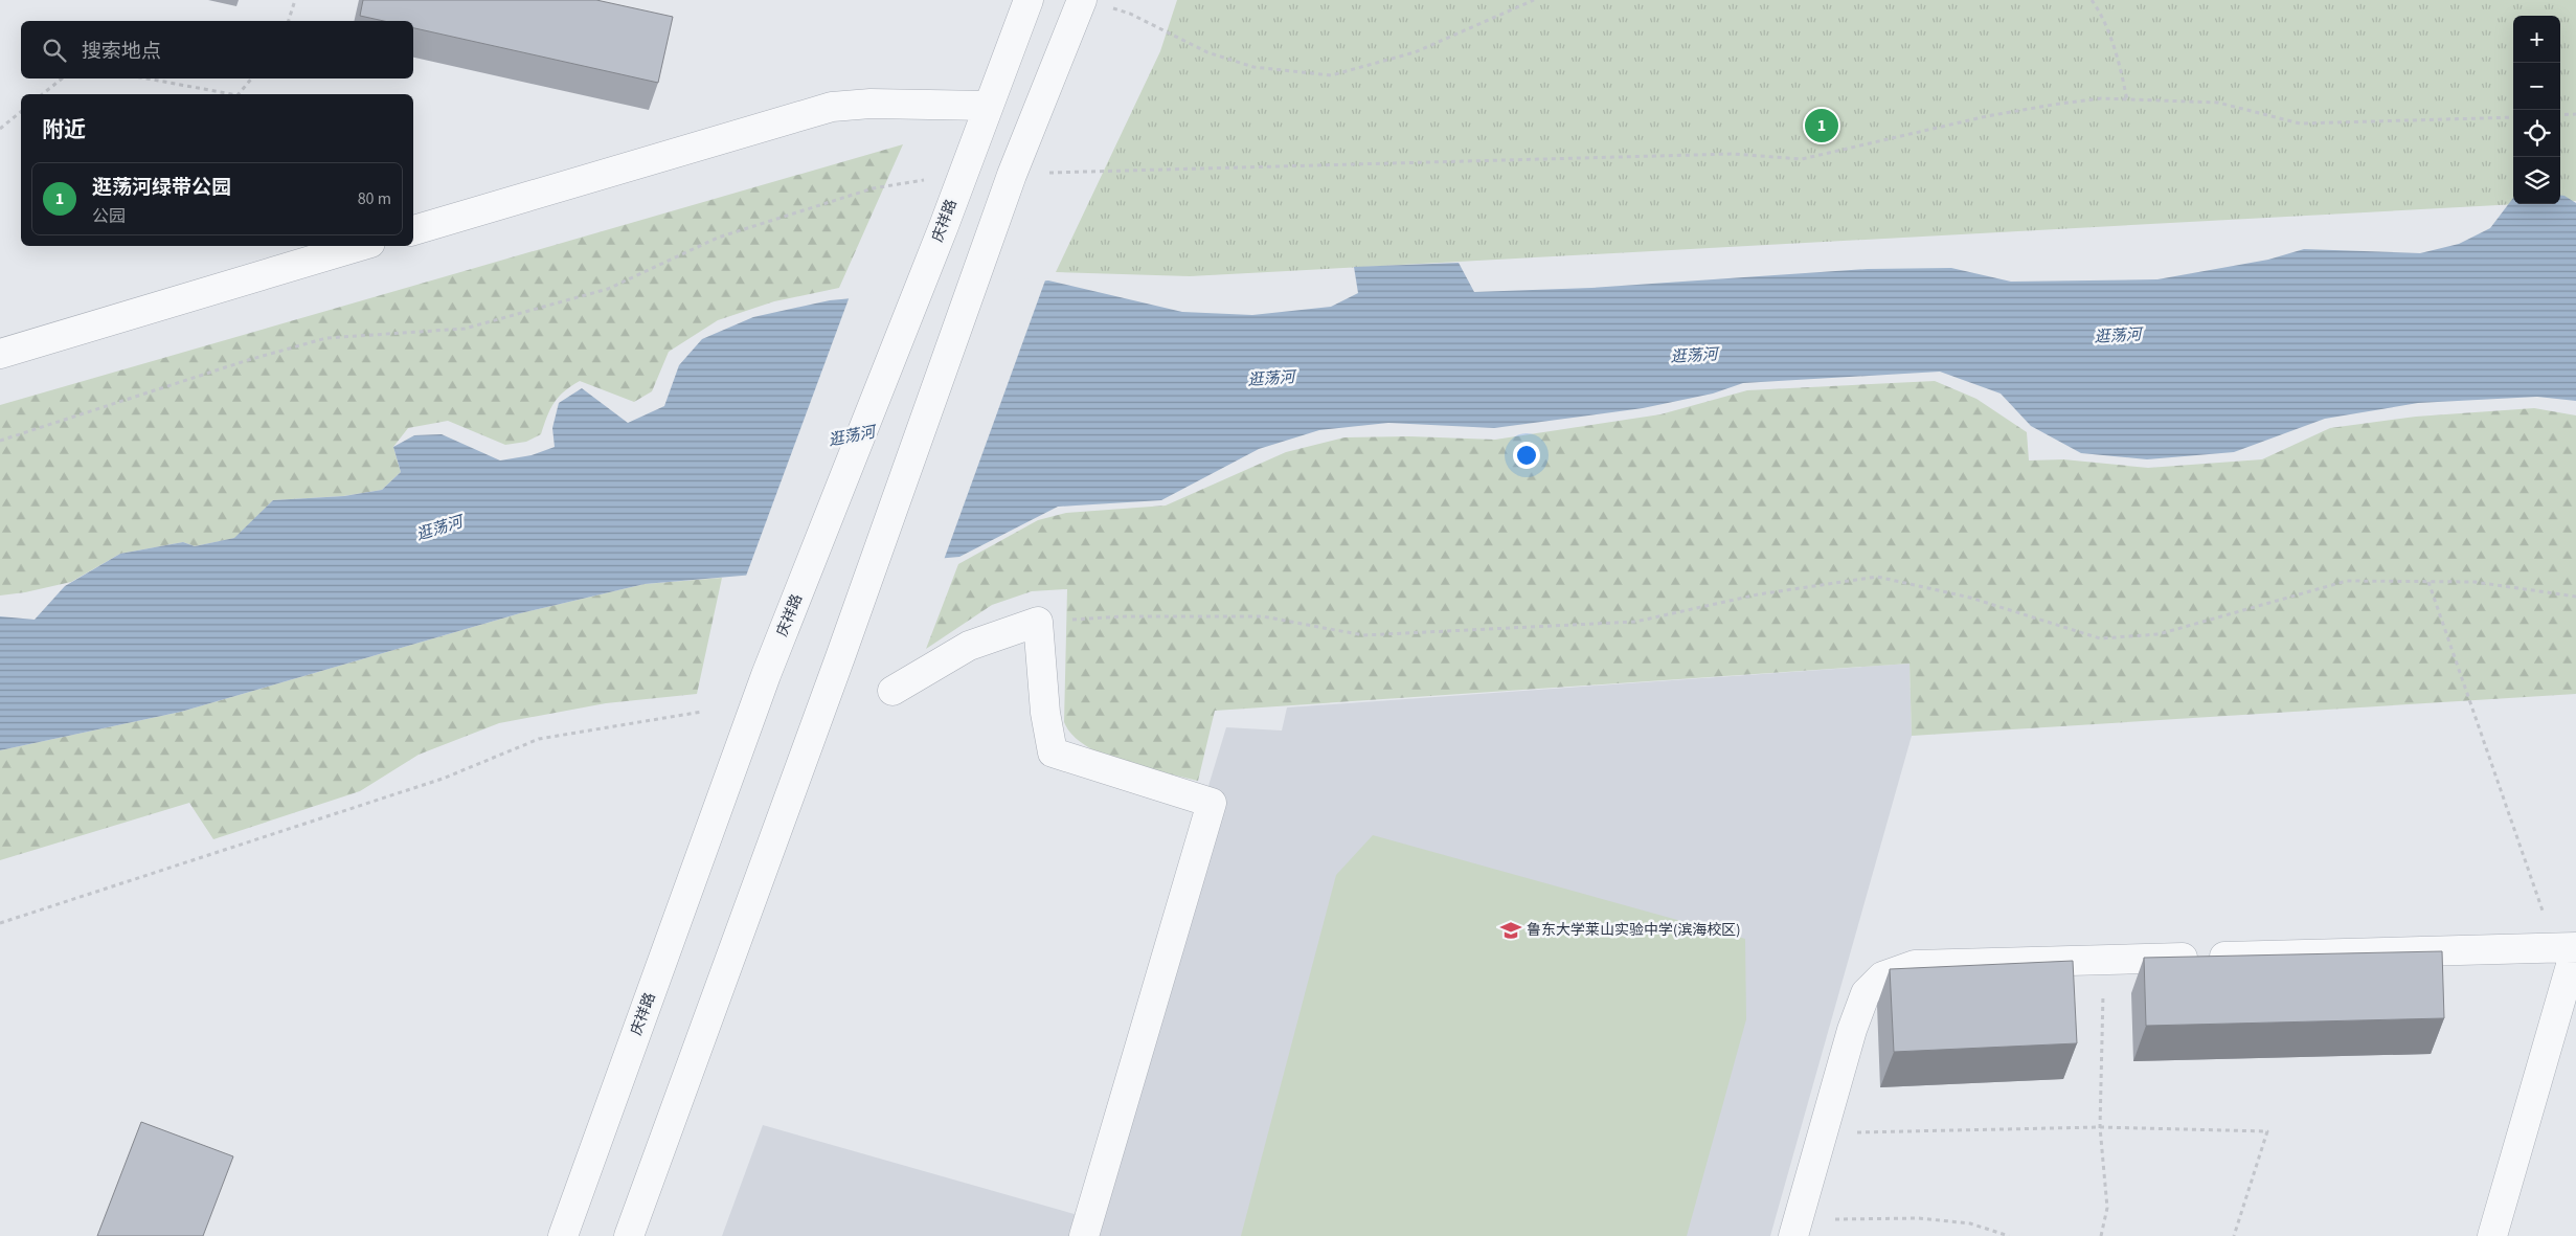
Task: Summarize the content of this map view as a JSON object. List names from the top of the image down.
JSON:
{
  "streets": {
    "street": ["庆祥路"]
  },
  "water": ["逛荡河"],
  "places": {
    "school or university": ["鲁东大学莱山实验中学(滨海校区)"]
  },
  "page": {
    "map_buttons": ["+", "−"],
    "search": "搜索地点",
    "heading": "附近",
    "pins": "1",
    "list": [
      {
        "mark": "1",
        "name": "逛荡河绿带公园",
        "note": "公园",
        "value": "80 m"
      }
    ]
  }
}
